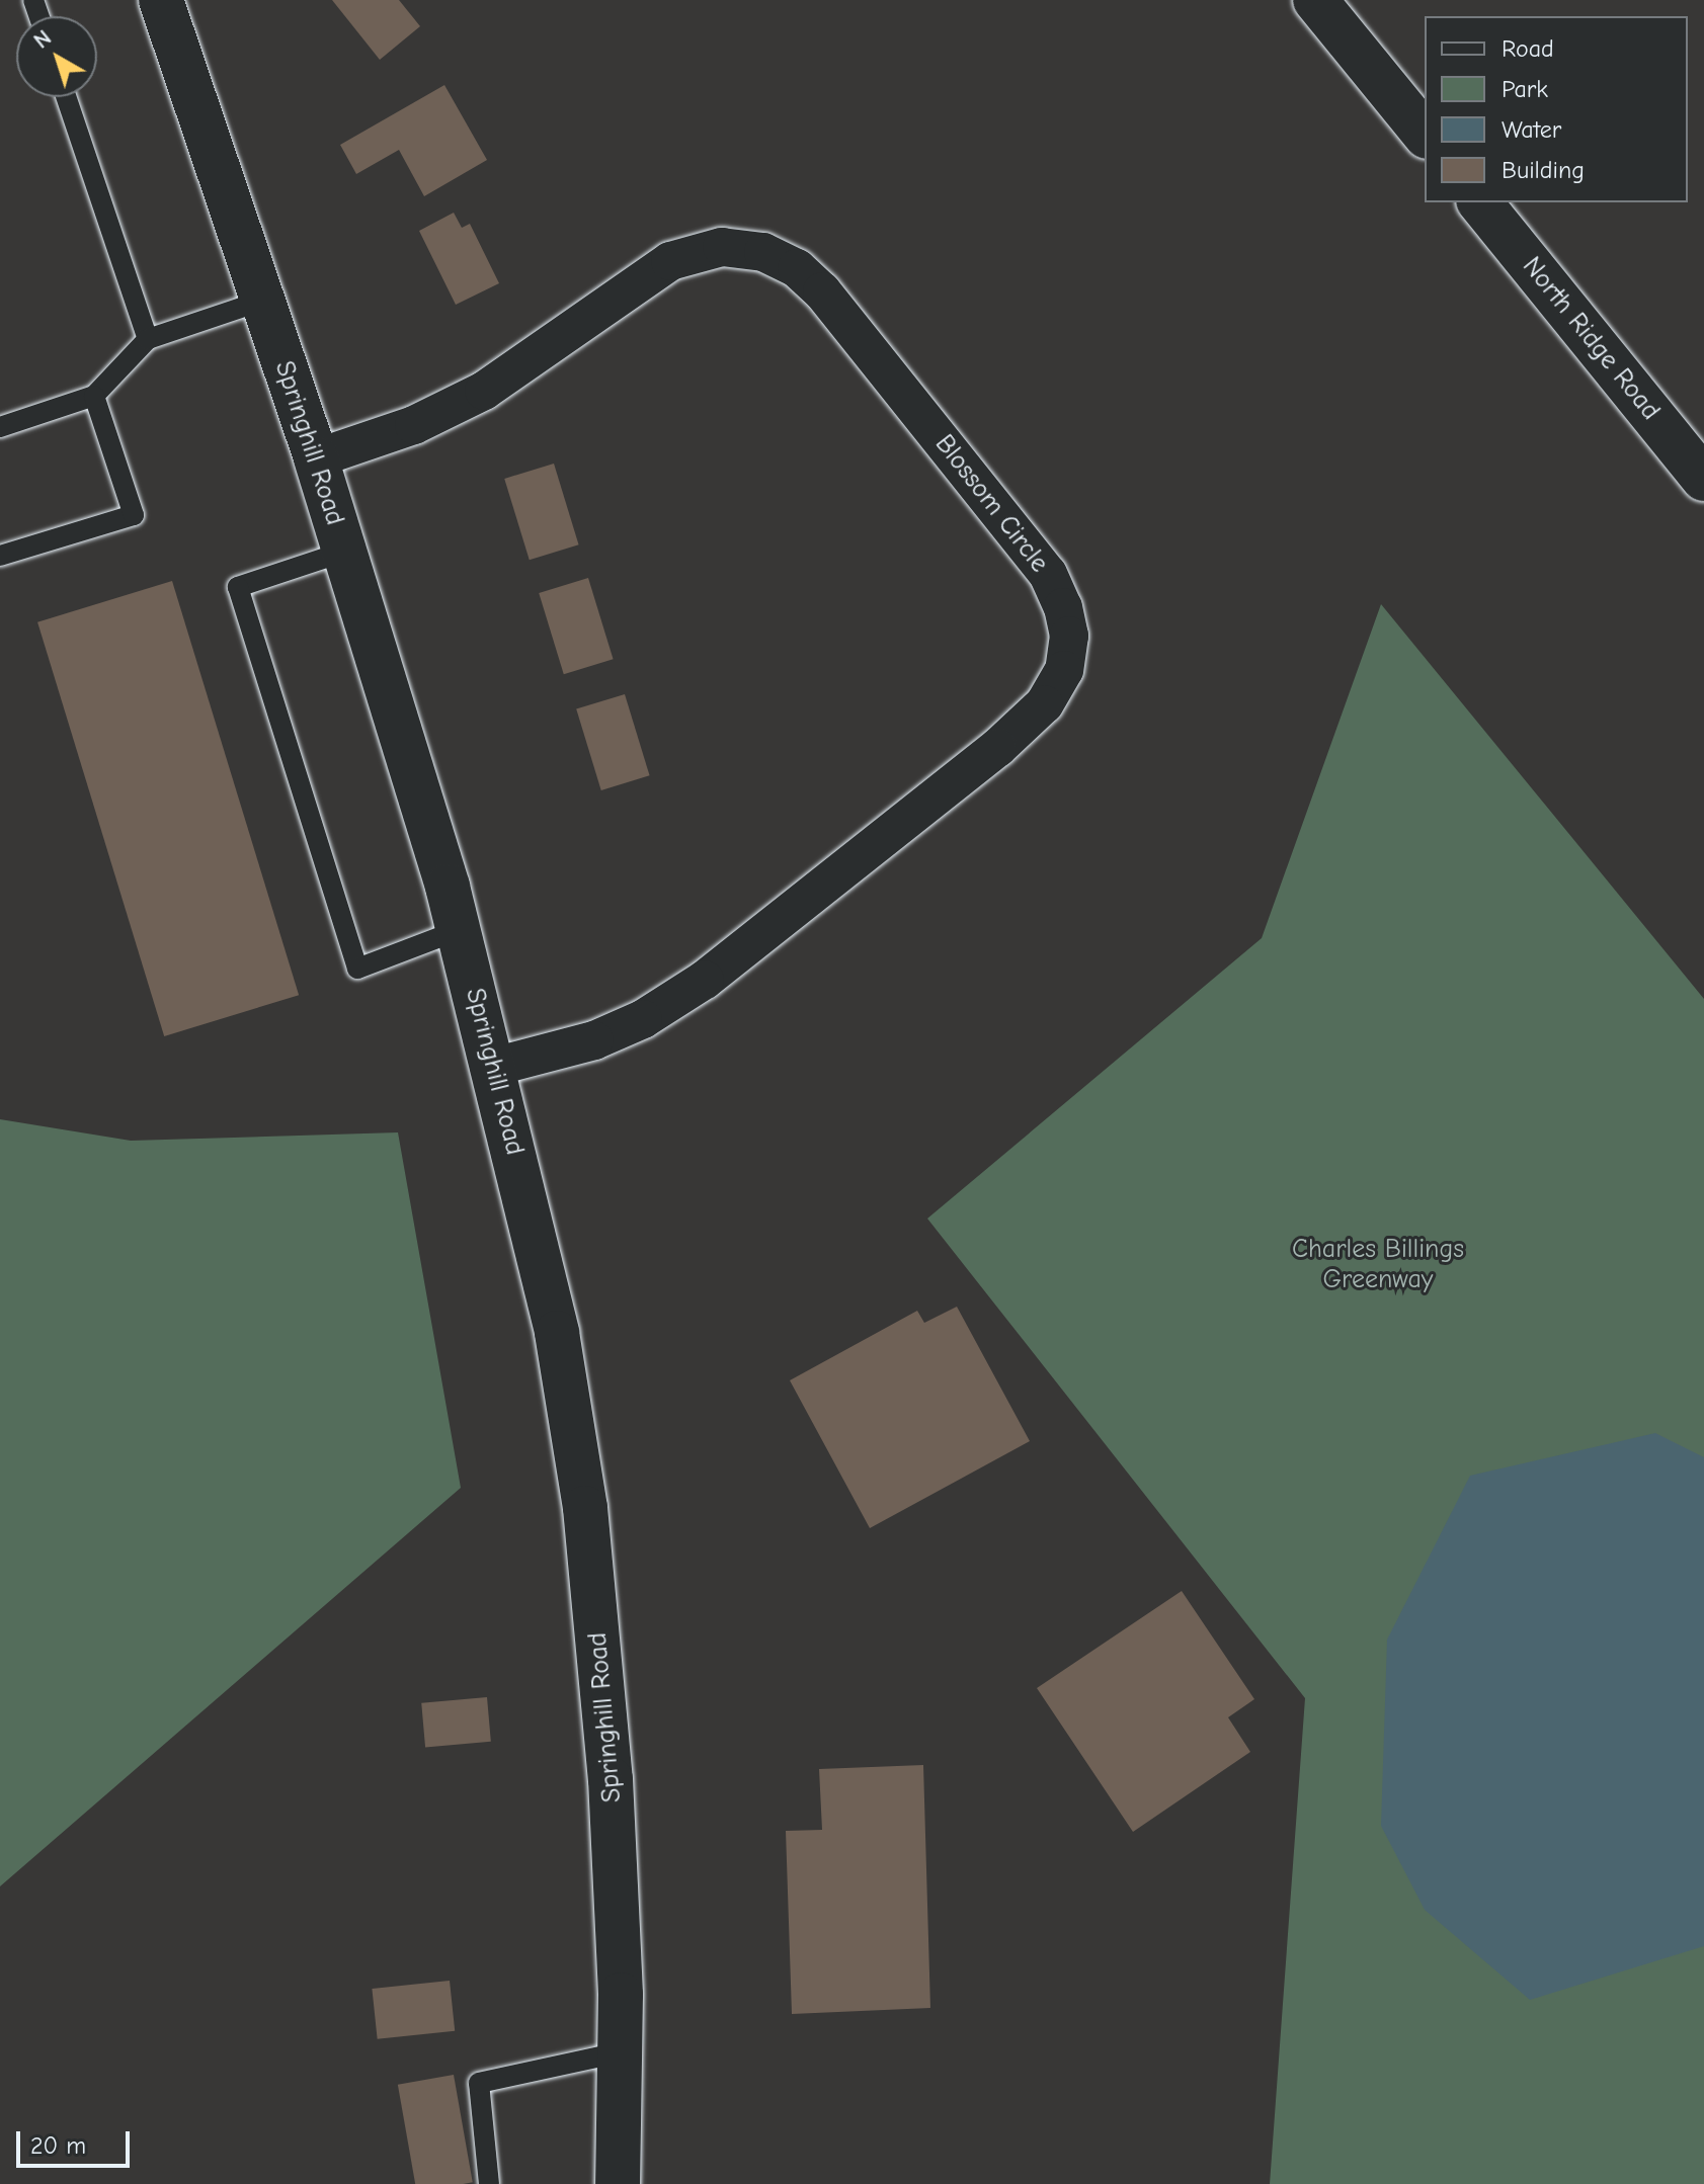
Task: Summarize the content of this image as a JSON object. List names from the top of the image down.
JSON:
{
  "streets": {
    "main road": ["North Ridge Road", "Springhill Road"],
    "street": ["Blossom Circle"]
  },
  "crossings": [
    ["Springhill Road", "Blossom Circle"]
  ],
  "parks": ["Charles Billings Greenway"],
  "legend": [
    "Road",
    "Park",
    "Water",
    "Building"
  ],
  "scale_bar": "20 m",
  "north": "top left"
}
